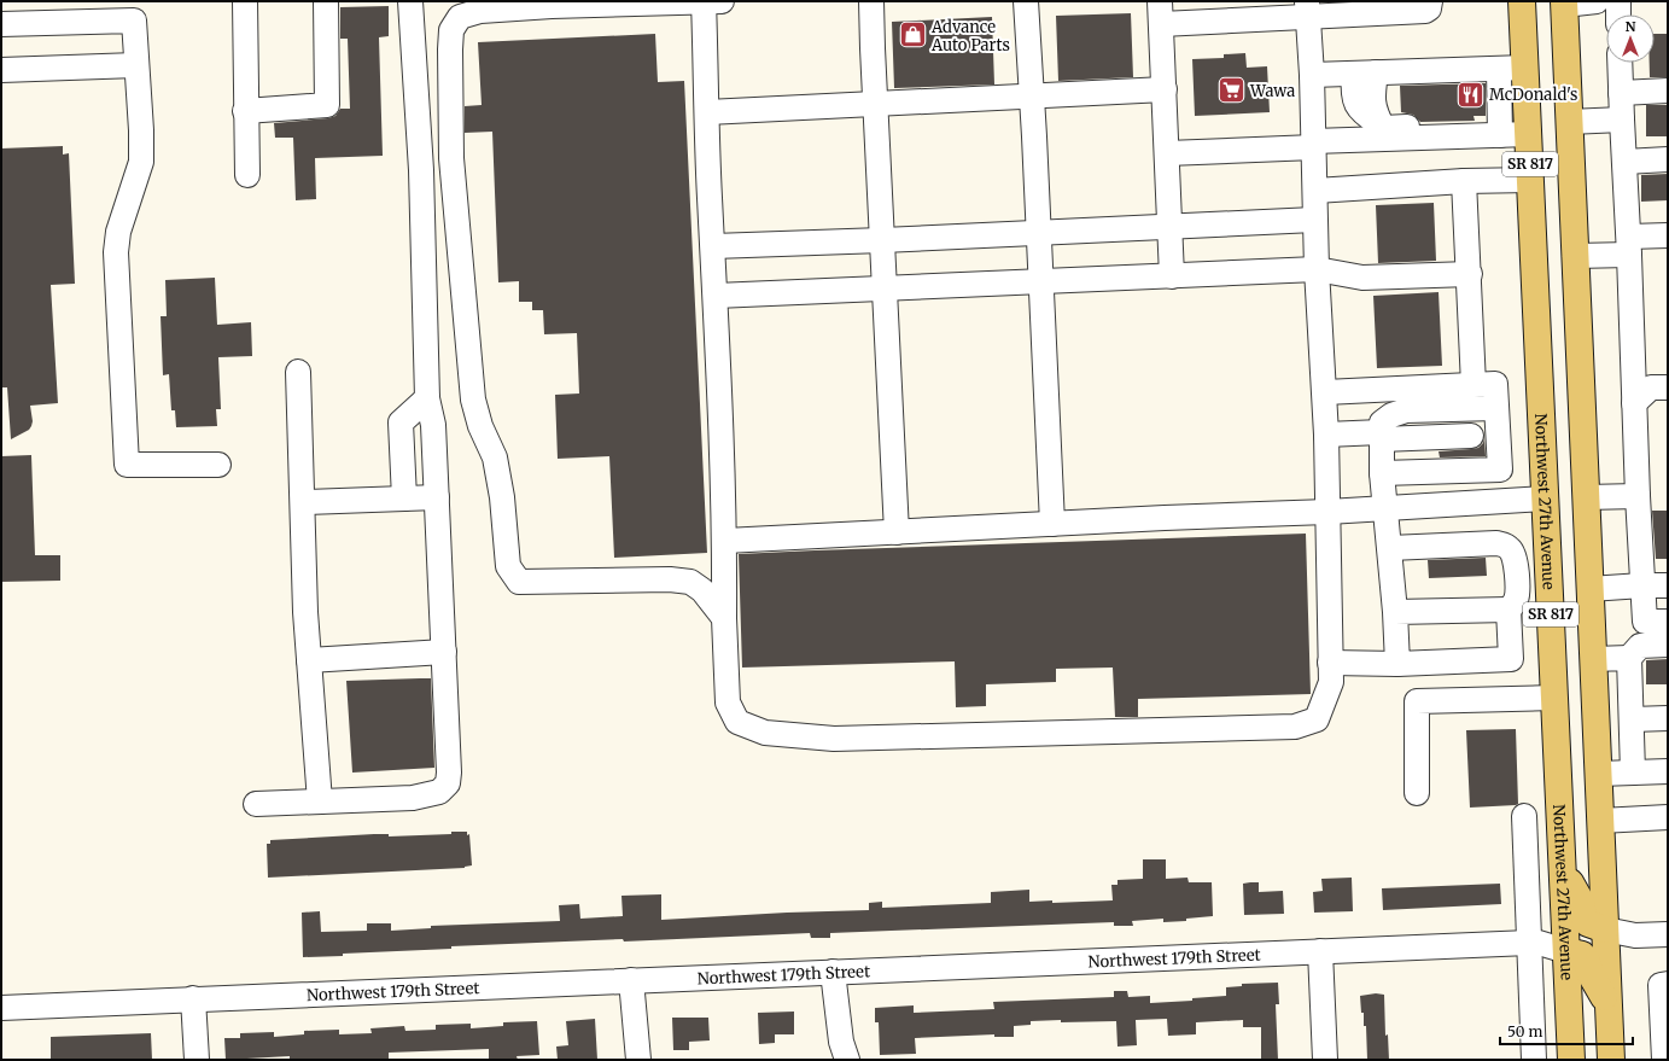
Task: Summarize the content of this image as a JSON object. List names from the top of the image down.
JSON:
{
  "streets": {
    "main road": ["SR 817", "Northwest 27th Avenue"],
    "street": ["Northwest 179th Street"]
  },
  "crossings": [
    ["Northwest 27th Avenue", "Northwest 179th Street"]
  ],
  "places": {
    "shop": ["Advance Auto Parts"],
    "supermarket": ["Wawa"],
    "restaurant": ["McDonald's"]
  },
  "scale_bar": "50 m",
  "north": "top"
}
